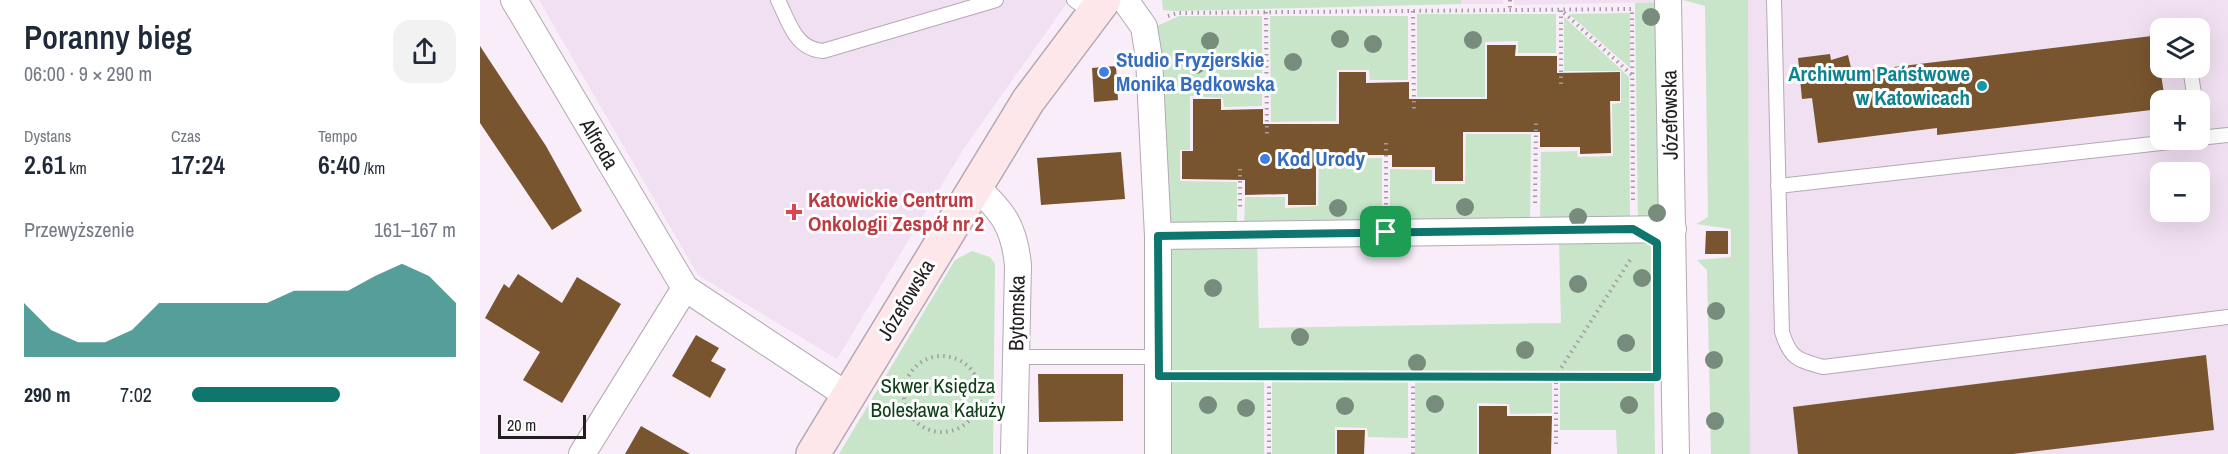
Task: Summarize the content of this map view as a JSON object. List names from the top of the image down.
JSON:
{
  "streets": {
    "street": ["Józefowska", "Alfreda", "Bytomska"]
  },
  "crossings": [
    ["Józefowska", "Alfreda"],
    ["Józefowska", "Bytomska"]
  ],
  "parks": ["Skwer Księdza Bolesława Kałuży"],
  "places": {
    "other": ["Studio Fryzjerskie Monika Będkowska", "Archiwum Państwowe w Katowicach", "Kod Urody"],
    "health": ["Katowickie Centrum Onkologii Zespół nr 2"]
  },
  "scale_bar": "20 m",
  "page": {
    "heading": ["Poranny bieg", "06:00 · 9 × 290 m"],
    "map_buttons": ["+", "−"],
    "stats": [
      ["Dystans", "2.61 km"],
      ["Czas", "17:24"],
      ["Tempo", "6:40 /km"]
    ],
    "chart": ["Przewyższenie", "161–167 m"],
    "list": [
      {
        "name": "290 m",
        "note": "7:02"
      }
    ],
    "scale": "20 m"
  }
}
